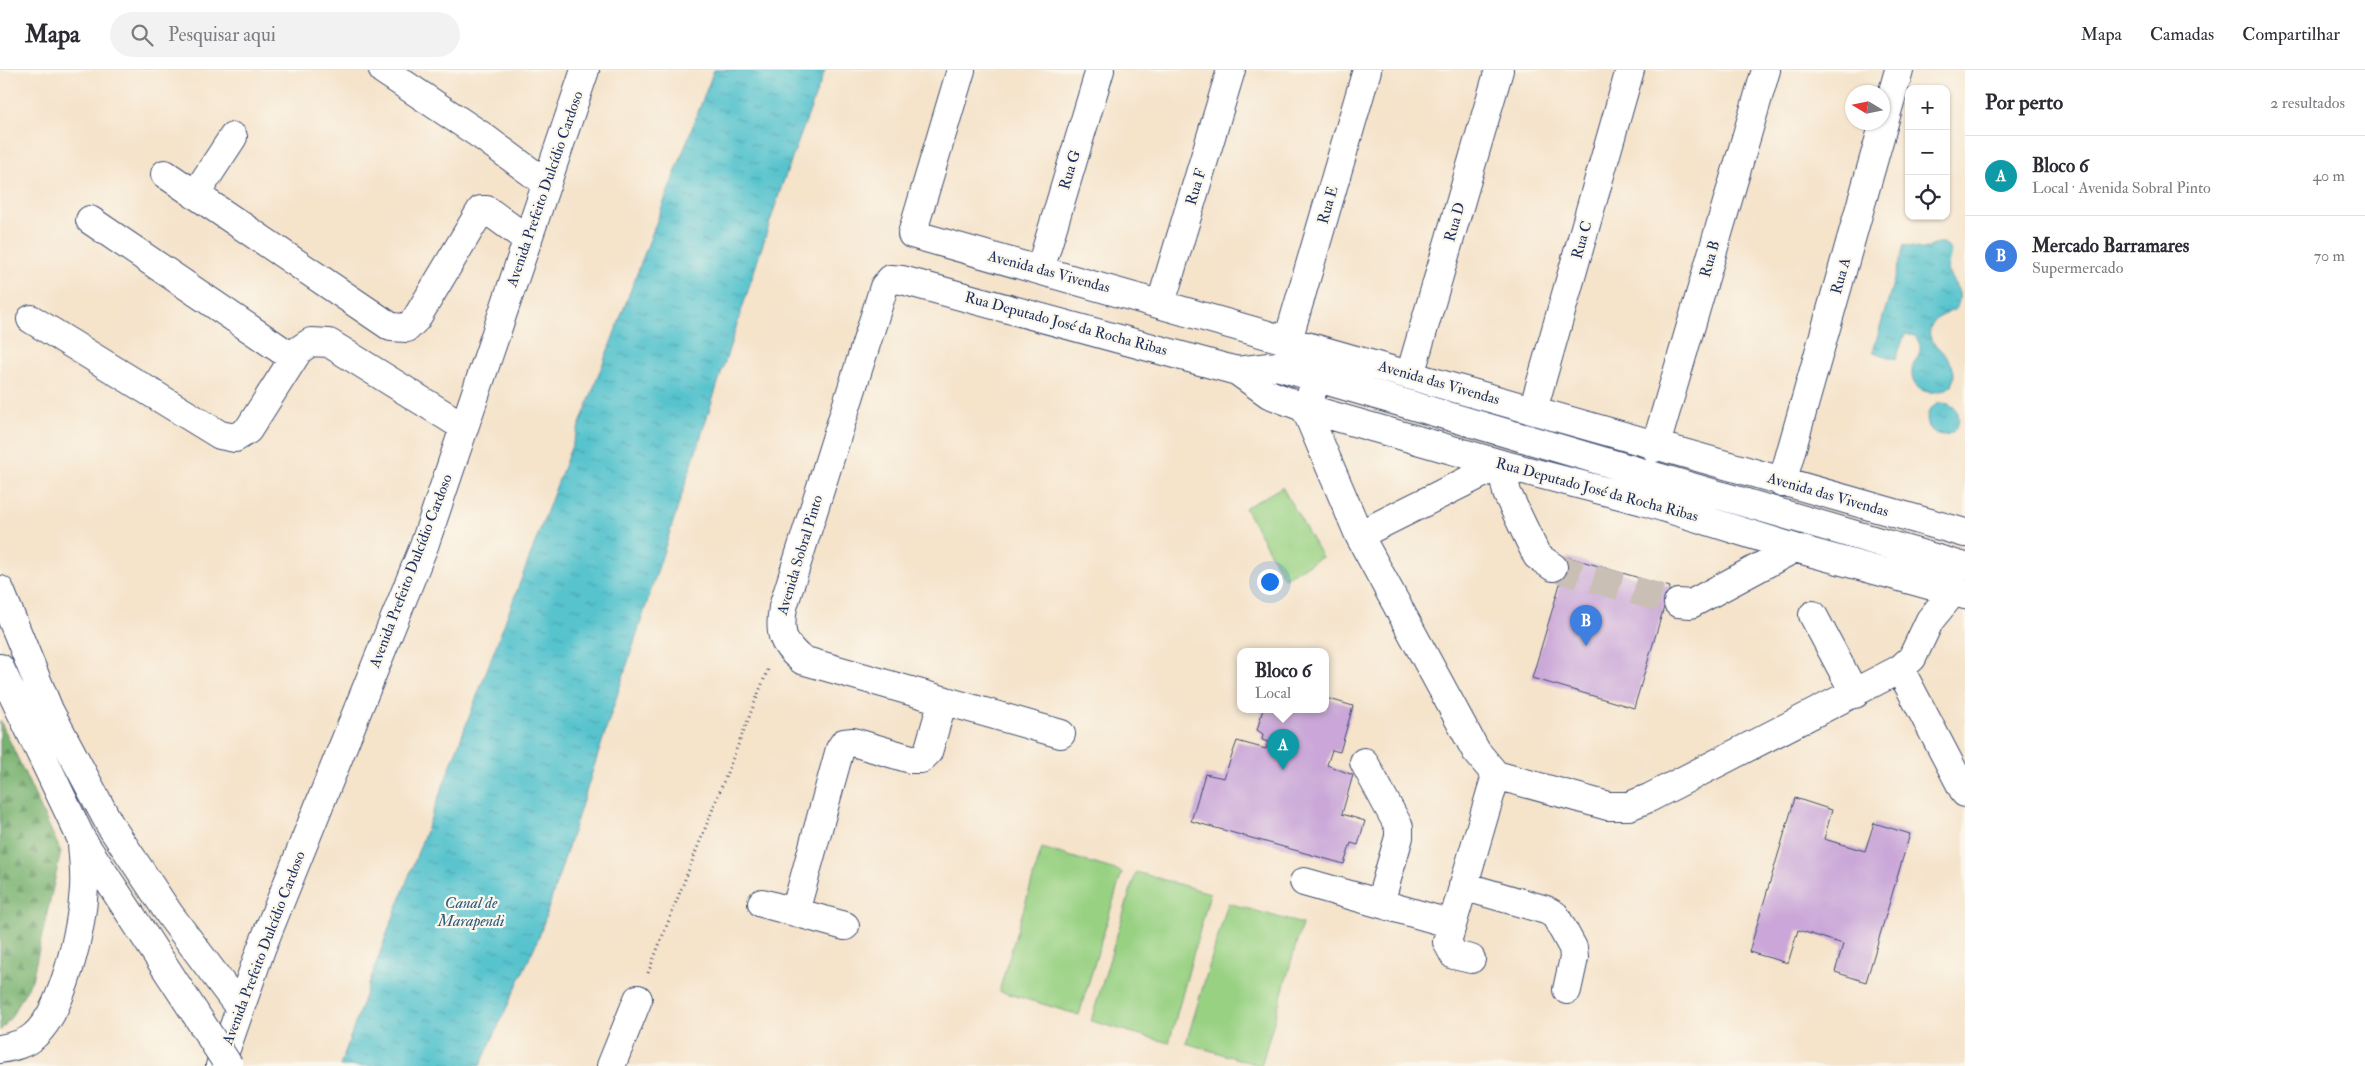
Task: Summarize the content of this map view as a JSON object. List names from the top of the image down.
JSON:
{
  "streets": {
    "street": [
      "Rua G",
      "Rua F",
      "Avenida Prefeito Dulcídio Cardoso",
      "Rua E",
      "Rua D",
      "Rua C",
      "Rua B",
      "Avenida das Vivendas",
      "Rua A",
      "Rua Deputado José da Rocha Ribas",
      "Avenida Sobral Pinto"
    ]
  },
  "crossings": [
    ["Rua G", "Avenida das Vivendas"],
    ["Rua F", "Avenida das Vivendas"],
    ["Rua E", "Avenida das Vivendas"],
    ["Rua D", "Avenida das Vivendas"],
    ["Rua C", "Avenida das Vivendas"],
    ["Rua B", "Avenida das Vivendas"],
    ["Avenida das Vivendas", "Rua A"],
    ["Rua Deputado José da Rocha Ribas", "Avenida Sobral Pinto"]
  ],
  "water": ["Canal de Marapendi"],
  "north": "left",
  "page": {
    "header": "Mapa",
    "search": "Pesquisar aqui",
    "nav": ["Mapa", "Camadas", "Compartilhar"],
    "heading": ["Por perto", "2 resultados"],
    "map_buttons": ["+", "−"],
    "list": [
      {
        "mark": "A",
        "name": "Bloco 6",
        "note": "Local · Avenida Sobral Pinto",
        "value": "40 m"
      },
      {
        "mark": "B",
        "name": "Mercado Barramares",
        "note": "Supermercado",
        "value": "70 m"
      }
    ],
    "pins": ["B", "A"],
    "popup": ["Bloco 6", "Local"]
  }
}
